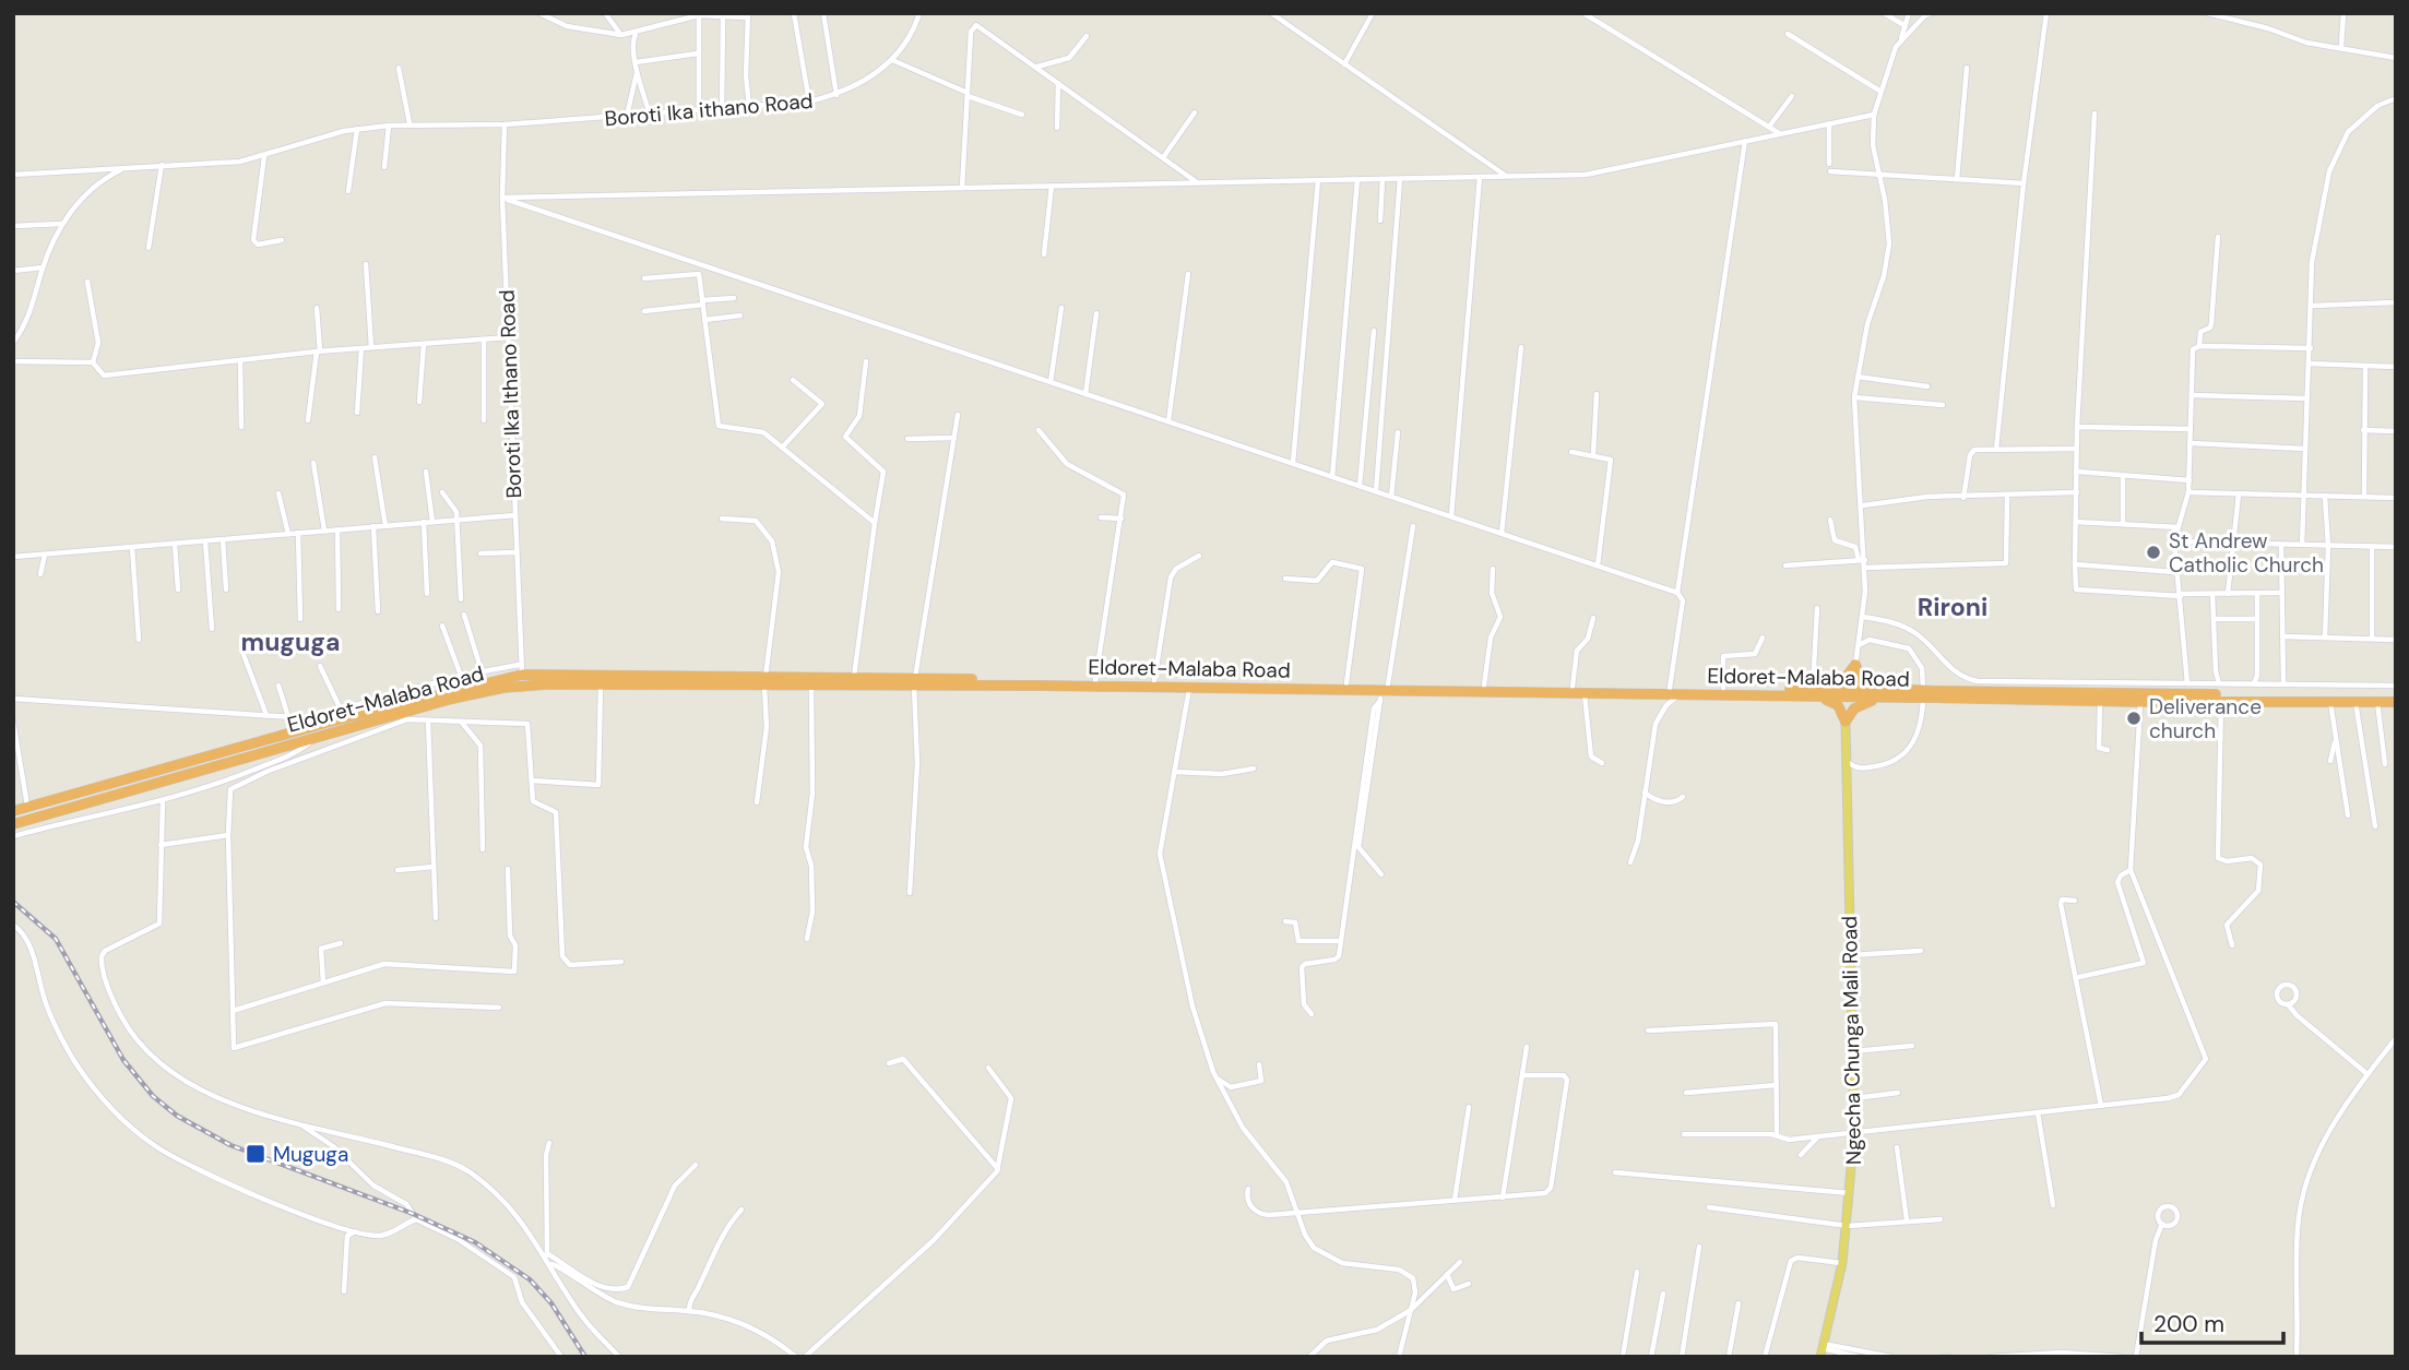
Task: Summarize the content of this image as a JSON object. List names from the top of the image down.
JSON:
{
  "streets": {
    "highway": ["Eldoret-Malaba Road"],
    "main road": ["Ngecha Chunga Mali Road"],
    "street": ["Boroti Ika ithano Road", "Boroti Ika Ithano Road"]
  },
  "crossings": [
    ["Boroti Ika ithano Road", "Boroti Ika Ithano Road"],
    ["Boroti Ika Ithano Road", "Eldoret-Malaba Road"]
  ],
  "districts": ["Rironi", "muguga"],
  "places": {
    "other": ["St Andrew Catholic Church", "Deliverance church"],
    "transit": ["Muguga"]
  },
  "scale_bar": "200 m"
}
